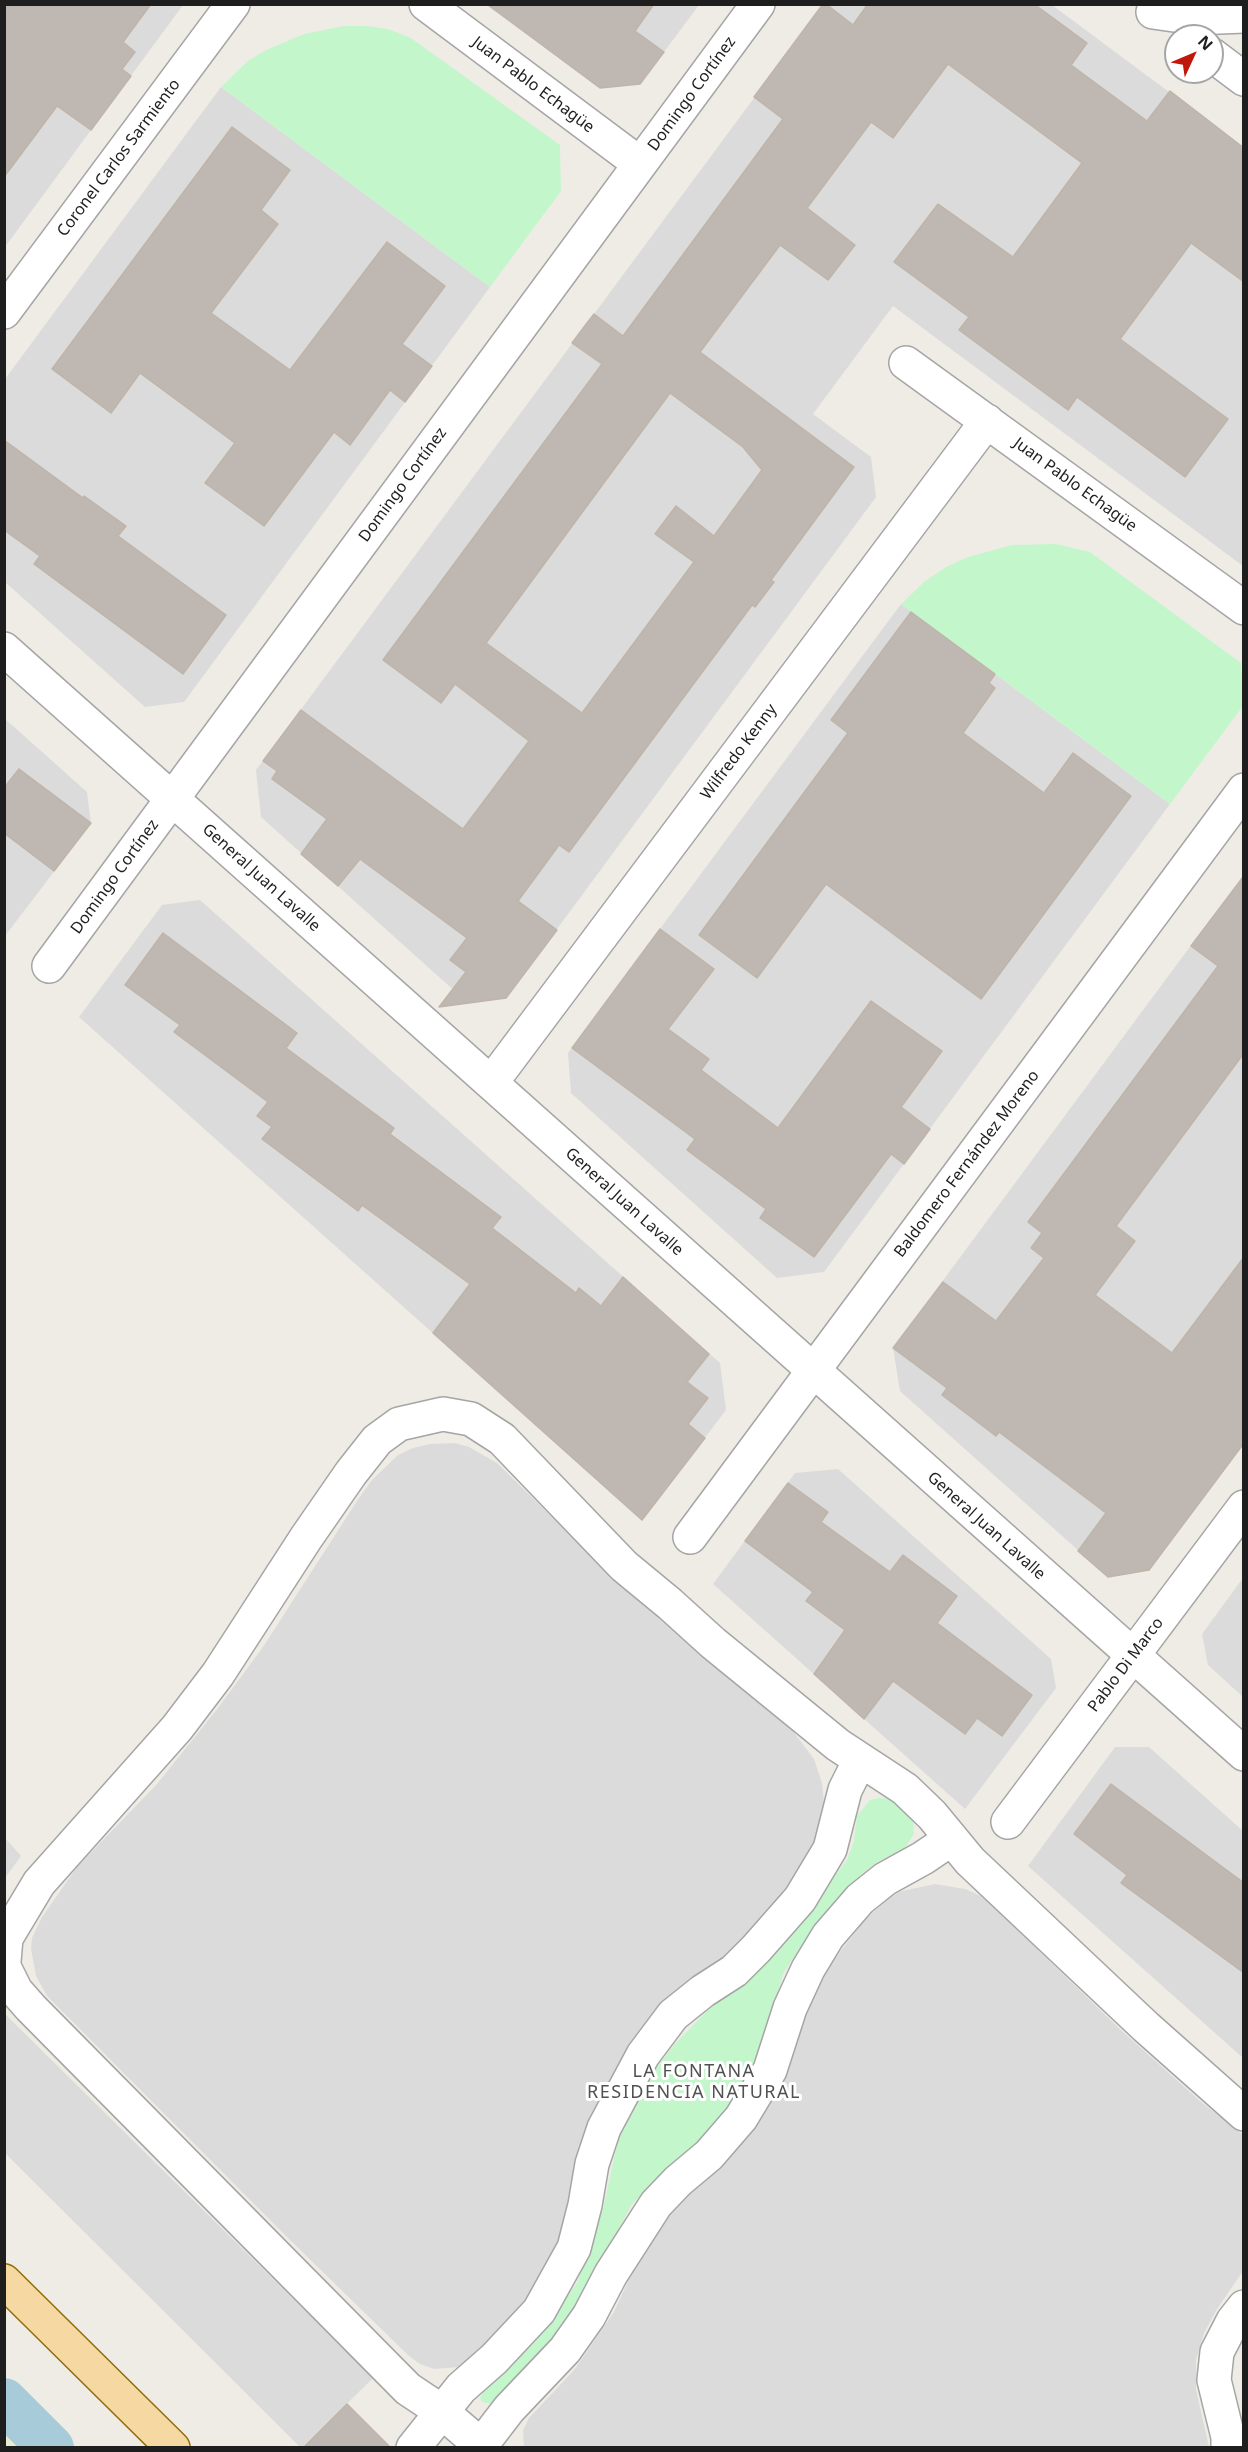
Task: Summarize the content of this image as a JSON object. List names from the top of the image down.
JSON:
{
  "streets": {
    "street": [
      "Juan Pablo Echagüe",
      "Domingo Cortínez",
      "Coronel Carlos Sarmiento",
      "Wilfredo Kenny",
      "General Juan Lavalle",
      "Baldomero Fernández Moreno",
      "Pablo Di Marco"
    ]
  },
  "crossings": [
    ["Juan Pablo Echagüe", "Domingo Cortínez"],
    ["Juan Pablo Echagüe", "Wilfredo Kenny"],
    ["Domingo Cortínez", "General Juan Lavalle"],
    ["Wilfredo Kenny", "General Juan Lavalle"],
    ["General Juan Lavalle", "Baldomero Fernández Moreno"],
    ["General Juan Lavalle", "Pablo Di Marco"]
  ],
  "districts": ["LA FONTANA RESIDENCIA NATURAL"],
  "north": "top right"
}
